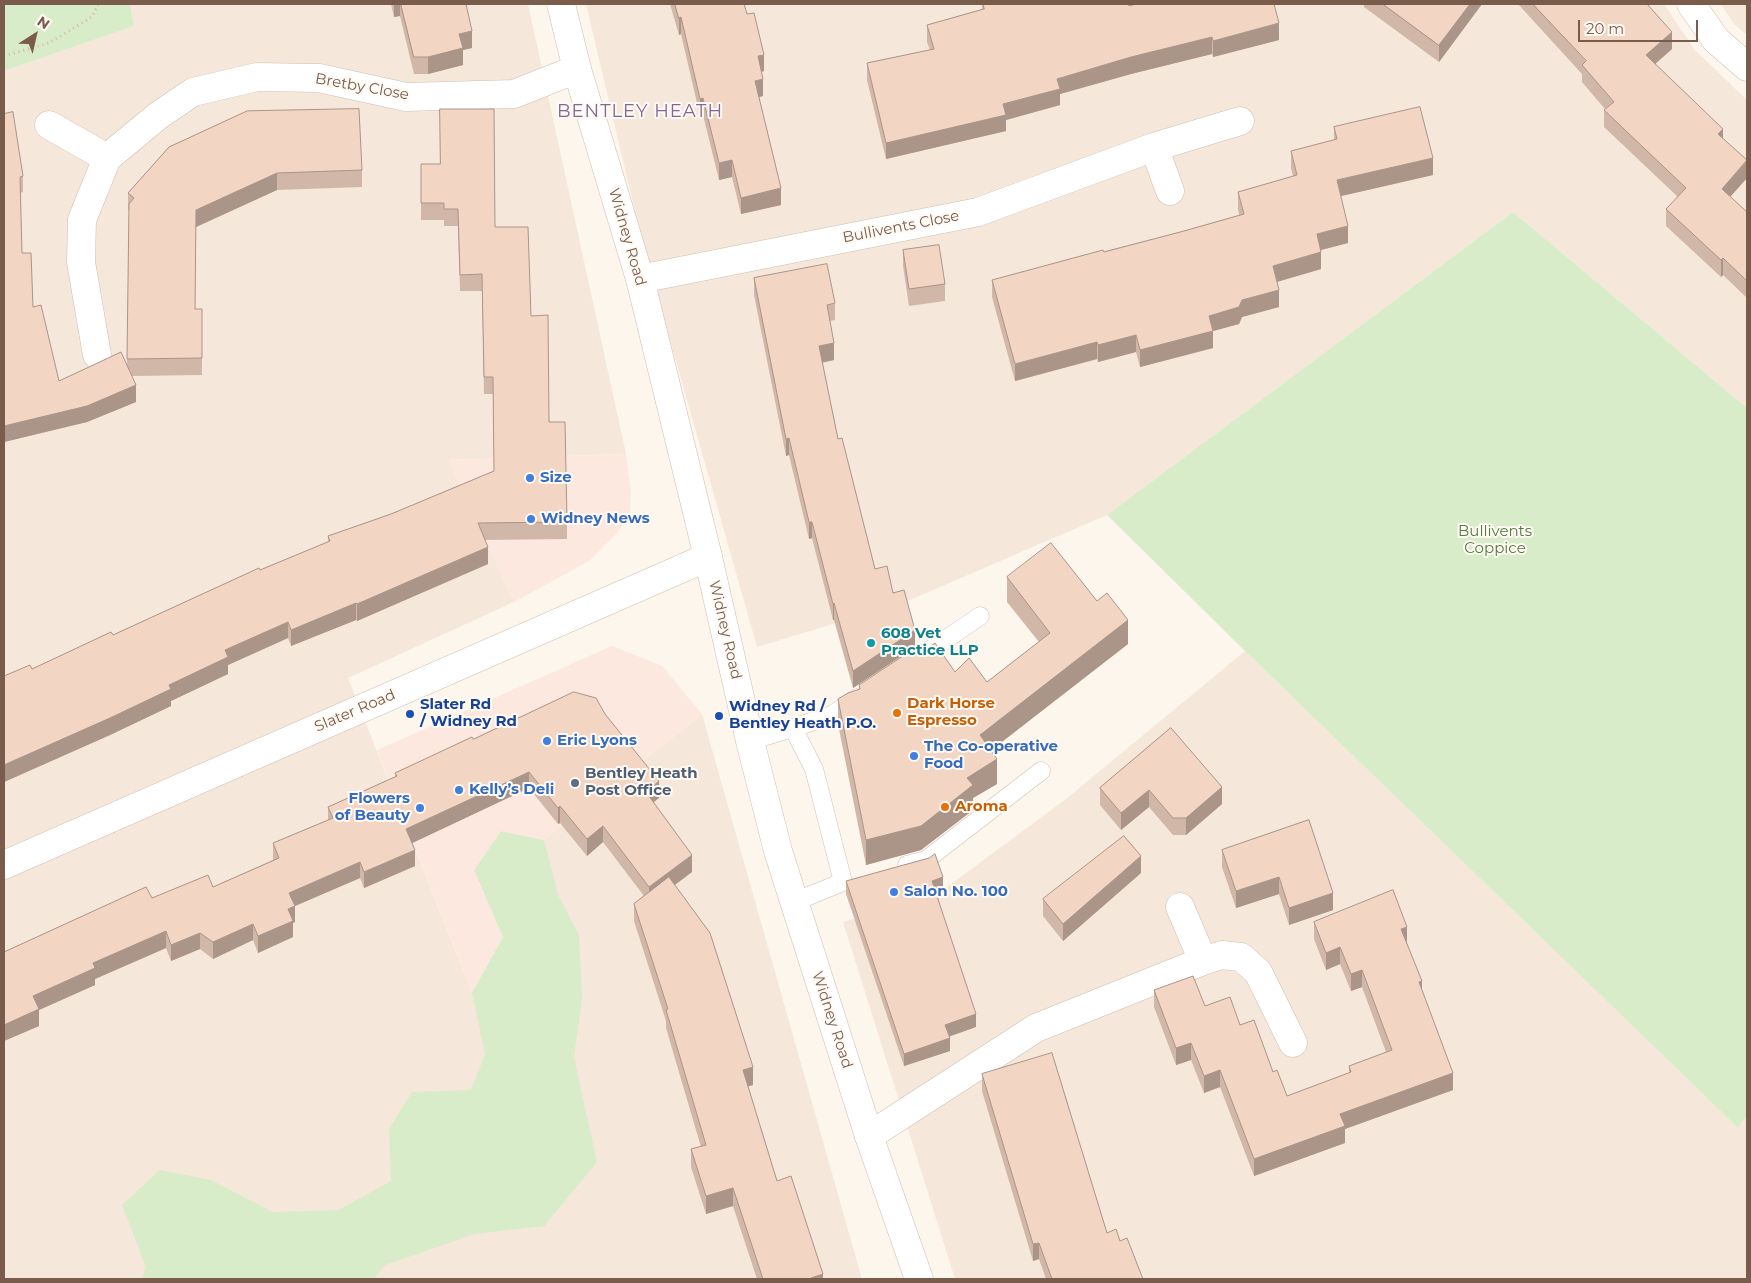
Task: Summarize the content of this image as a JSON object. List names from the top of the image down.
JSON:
{
  "streets": {
    "street": [
      "Bretby Close",
      "Bullivents Close",
      "Widney Road",
      "Slater Road"
    ]
  },
  "crossings": [
    ["Bretby Close", "Widney Road"],
    ["Bullivents Close", "Widney Road"],
    ["Widney Road", "Slater Road"]
  ],
  "districts": ["BENTLEY HEATH"],
  "parks": ["Bullivents Coppice"],
  "places": [
    "Size",
    "Widney News",
    "608 Vet Practice LLP",
    "Dark Horse Espresso",
    "Slater Rd / Widney Rd",
    "Widney Rd / Bentley Heath P.O.",
    "Eric Lyons",
    "The Co-operative Food",
    "Bentley Heath Post Office",
    "Kelly’s Deli",
    "Aroma",
    "Flowers of Beauty",
    "Salon No. 100"
  ],
  "scale_bar": "20 m",
  "north": "top right"
}
